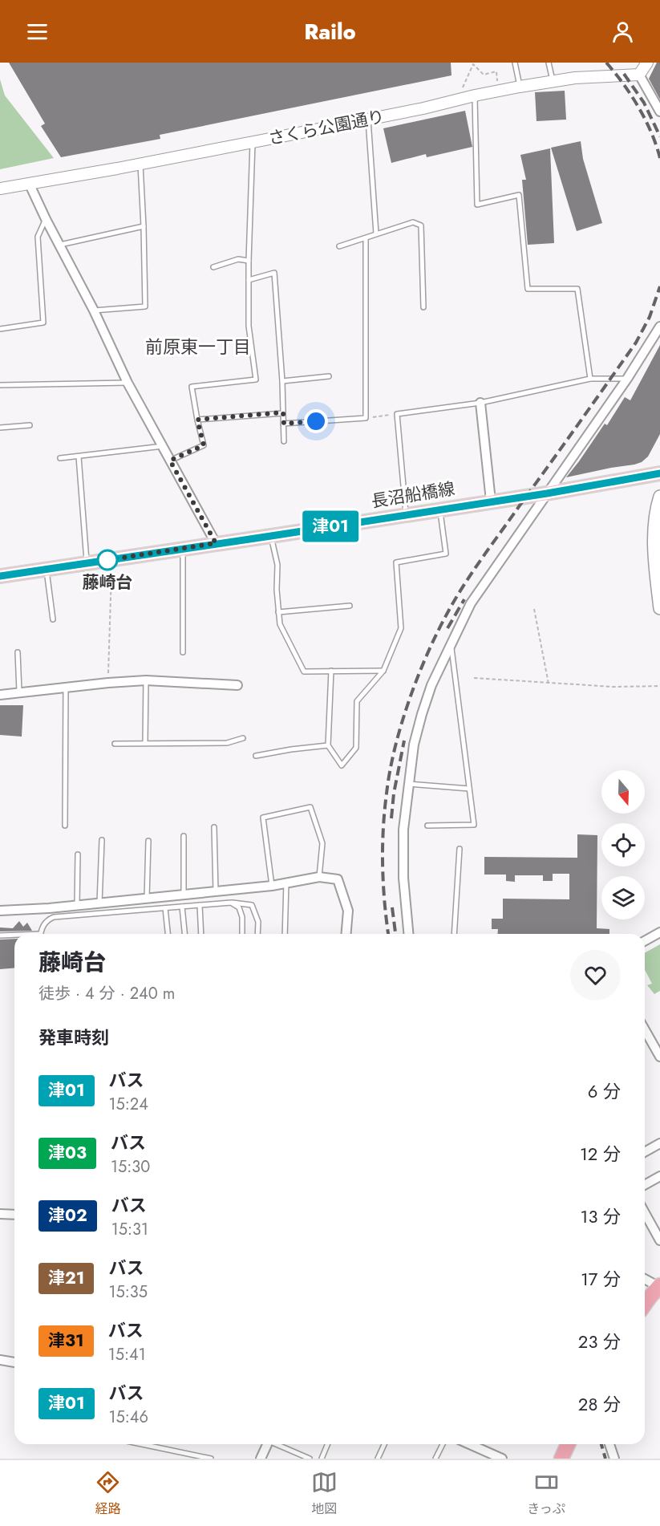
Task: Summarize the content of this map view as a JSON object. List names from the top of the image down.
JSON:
{
  "streets": {
    "main road": ["長沼船橋線"],
    "street": ["さくら公園通り"]
  },
  "districts": ["前原東一丁目"],
  "places": ["藤崎台"],
  "lines": ["bus line 津01"],
  "north": "bottom",
  "page": {
    "header": "Railo",
    "on_map": "津01",
    "heading": [
      ["藤崎台", "徒歩 · 4 分 · 240 m"],
      "発車時刻"
    ],
    "list": [
      {
        "mark": "津01",
        "name": "バス",
        "note": "15:24",
        "value": "6 分"
      },
      {
        "mark": "津03",
        "name": "バス",
        "note": "15:30",
        "value": "12 分"
      },
      {
        "mark": "津02",
        "name": "バス",
        "note": "15:31",
        "value": "13 分"
      },
      {
        "mark": "津21",
        "name": "バス",
        "note": "15:35",
        "value": "17 分"
      },
      {
        "mark": "津31",
        "name": "バス",
        "note": "15:41",
        "value": "23 分"
      },
      {
        "mark": "津01",
        "name": "バス",
        "note": "15:46",
        "value": "28 分"
      }
    ],
    "tabs": ["経路", "地図", "きっぷ"]
  }
}
